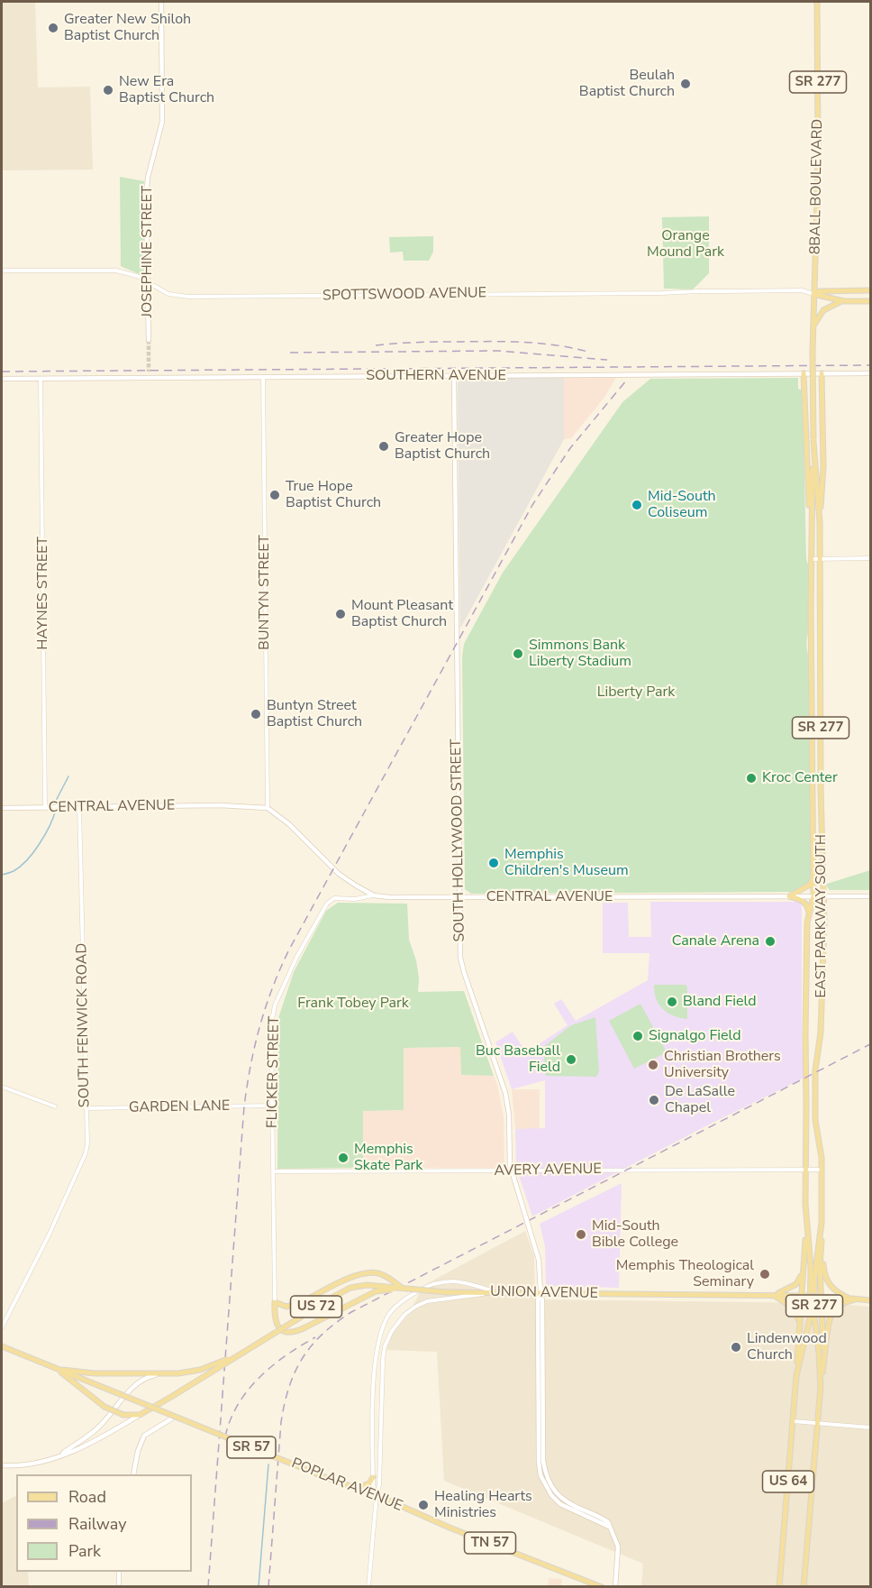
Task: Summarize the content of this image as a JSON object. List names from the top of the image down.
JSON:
{
  "streets": {
    "main road": [
      "SR 277",
      "8BALL BOULEVARD",
      "JOSEPHINE STREET",
      "SOUTHERN AVENUE",
      "CENTRAL AVENUE",
      "SOUTH HOLLYWOOD STREET",
      "EAST PARKWAY SOUTH",
      "UNION AVENUE",
      "US 72",
      "SR 57",
      "US 64",
      "POPLAR AVENUE",
      "TN 57"
    ],
    "street": [
      "SPOTTSWOOD AVENUE",
      "BUNTYN STREET",
      "HAYNES STREET",
      "SOUTH FENWICK ROAD",
      "FLICKER STREET",
      "GARDEN LANE",
      "AVERY AVENUE"
    ]
  },
  "crossings": [
    ["8BALL BOULEVARD", "SPOTTSWOOD AVENUE"],
    ["8BALL BOULEVARD", "EAST PARKWAY SOUTH"],
    ["JOSEPHINE STREET", "SPOTTSWOOD AVENUE"],
    ["SPOTTSWOOD AVENUE", "EAST PARKWAY SOUTH"],
    ["SOUTHERN AVENUE", "BUNTYN STREET"],
    ["SOUTHERN AVENUE", "HAYNES STREET"],
    ["SOUTHERN AVENUE", "SOUTH HOLLYWOOD STREET"],
    ["BUNTYN STREET", "CENTRAL AVENUE"],
    ["HAYNES STREET", "CENTRAL AVENUE"],
    ["CENTRAL AVENUE", "SOUTH HOLLYWOOD STREET"],
    ["CENTRAL AVENUE", "EAST PARKWAY SOUTH"],
    ["CENTRAL AVENUE", "SOUTH FENWICK ROAD"],
    ["CENTRAL AVENUE", "FLICKER STREET"],
    ["SOUTH HOLLYWOOD STREET", "AVERY AVENUE"],
    ["SOUTH HOLLYWOOD STREET", "UNION AVENUE"],
    ["EAST PARKWAY SOUTH", "AVERY AVENUE"],
    ["EAST PARKWAY SOUTH", "US 64"],
    ["SOUTH FENWICK ROAD", "GARDEN LANE"],
    ["FLICKER STREET", "GARDEN LANE"],
    ["FLICKER STREET", "AVERY AVENUE"],
    ["UNION AVENUE", "US 72"],
    ["UNION AVENUE", "US 64"],
    ["US 72", "POPLAR AVENUE"]
  ],
  "parks": ["Orange Mound Park", "Liberty Park", "Frank Tobey Park"],
  "places": [
    "Greater New Shiloh Baptist Church",
    "Beulah Baptist Church",
    "New Era Baptist Church",
    "Greater Hope Baptist Church",
    "True Hope Baptist Church",
    "Mid-South Coliseum",
    "Mount Pleasant Baptist Church",
    "Simmons Bank Liberty Stadium",
    "Buntyn Street Baptist Church",
    "Kroc Center",
    "Memphis Children's Museum",
    "Canale Arena",
    "Bland Field",
    "Signalgo Field",
    "Buc Baseball Field",
    "Christian Brothers University",
    "De LaSalle Chapel",
    "Memphis Skate Park",
    "Mid-South Bible College",
    "Memphis Theological Seminary",
    "Lindenwood Church",
    "Healing Hearts Ministries"
  ],
  "legend": ["Road", "Railway", "Park"]
}
